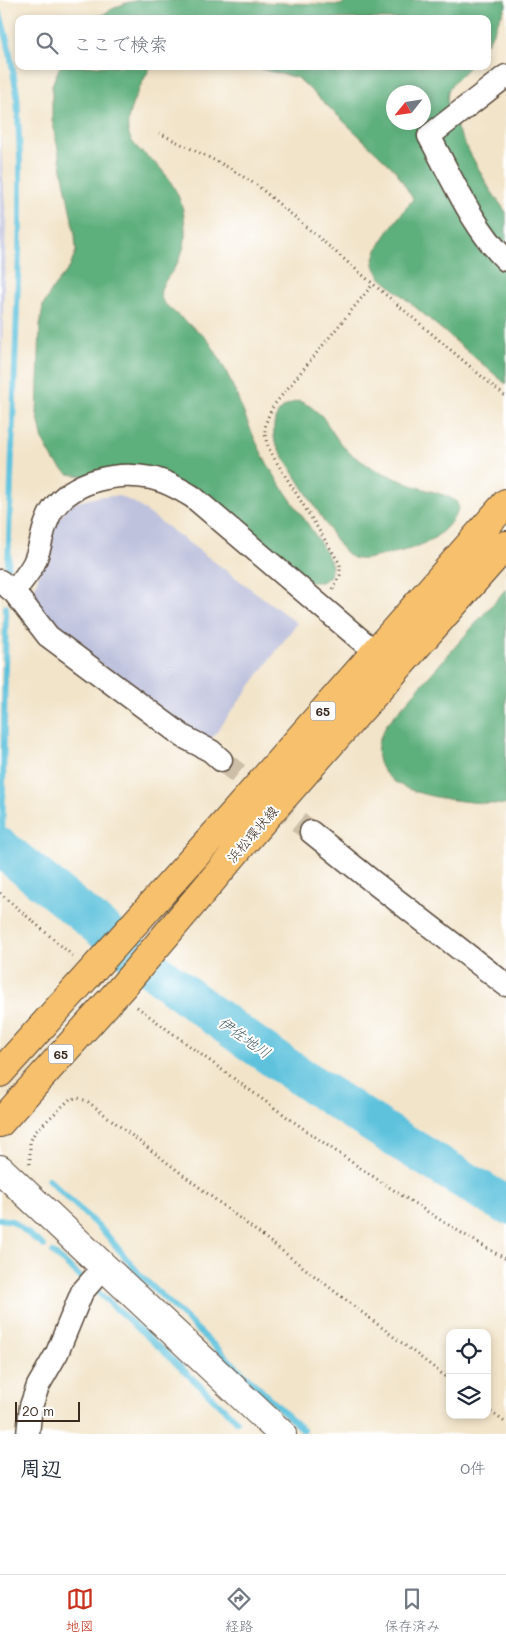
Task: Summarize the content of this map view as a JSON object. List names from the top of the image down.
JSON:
{
  "streets": {
    "main road": ["65", "浜松環状線"]
  },
  "water": ["伊佐地川"],
  "scale_bar": "20 m",
  "north": "bottom left",
  "page": {
    "search": "ここで検索",
    "scale": "20 m",
    "heading": ["周辺", "0件"],
    "nav": ["地図", "経路", "保存済み"]
  }
}
